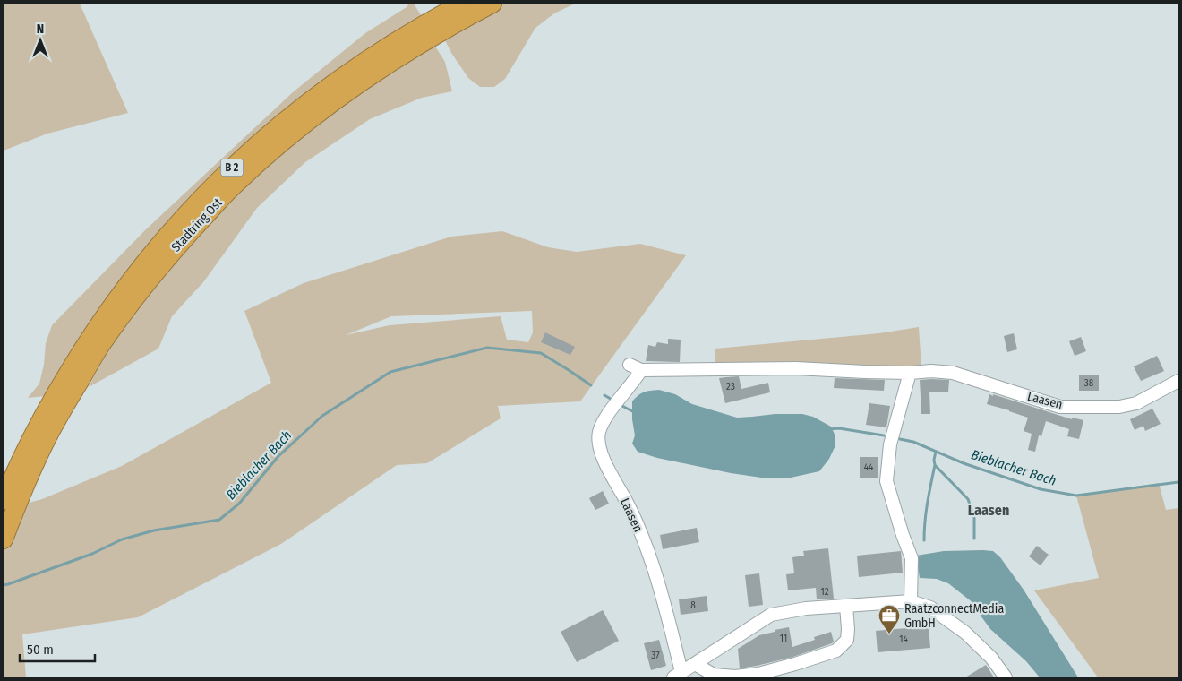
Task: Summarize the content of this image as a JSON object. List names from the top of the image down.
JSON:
{
  "streets": {
    "highway": ["B 2", "Stadtring Ost"],
    "street": ["Laasen"]
  },
  "districts": ["Laasen"],
  "water": ["Bieblacher Bach"],
  "places": {
    "office": ["RaatzconnectMedia GmbH"]
  },
  "house_numbers": [
    "38",
    "23",
    "44",
    "12",
    "8",
    "11",
    "14",
    "37"
  ],
  "scale_bar": "50 m",
  "north": "top"
}
